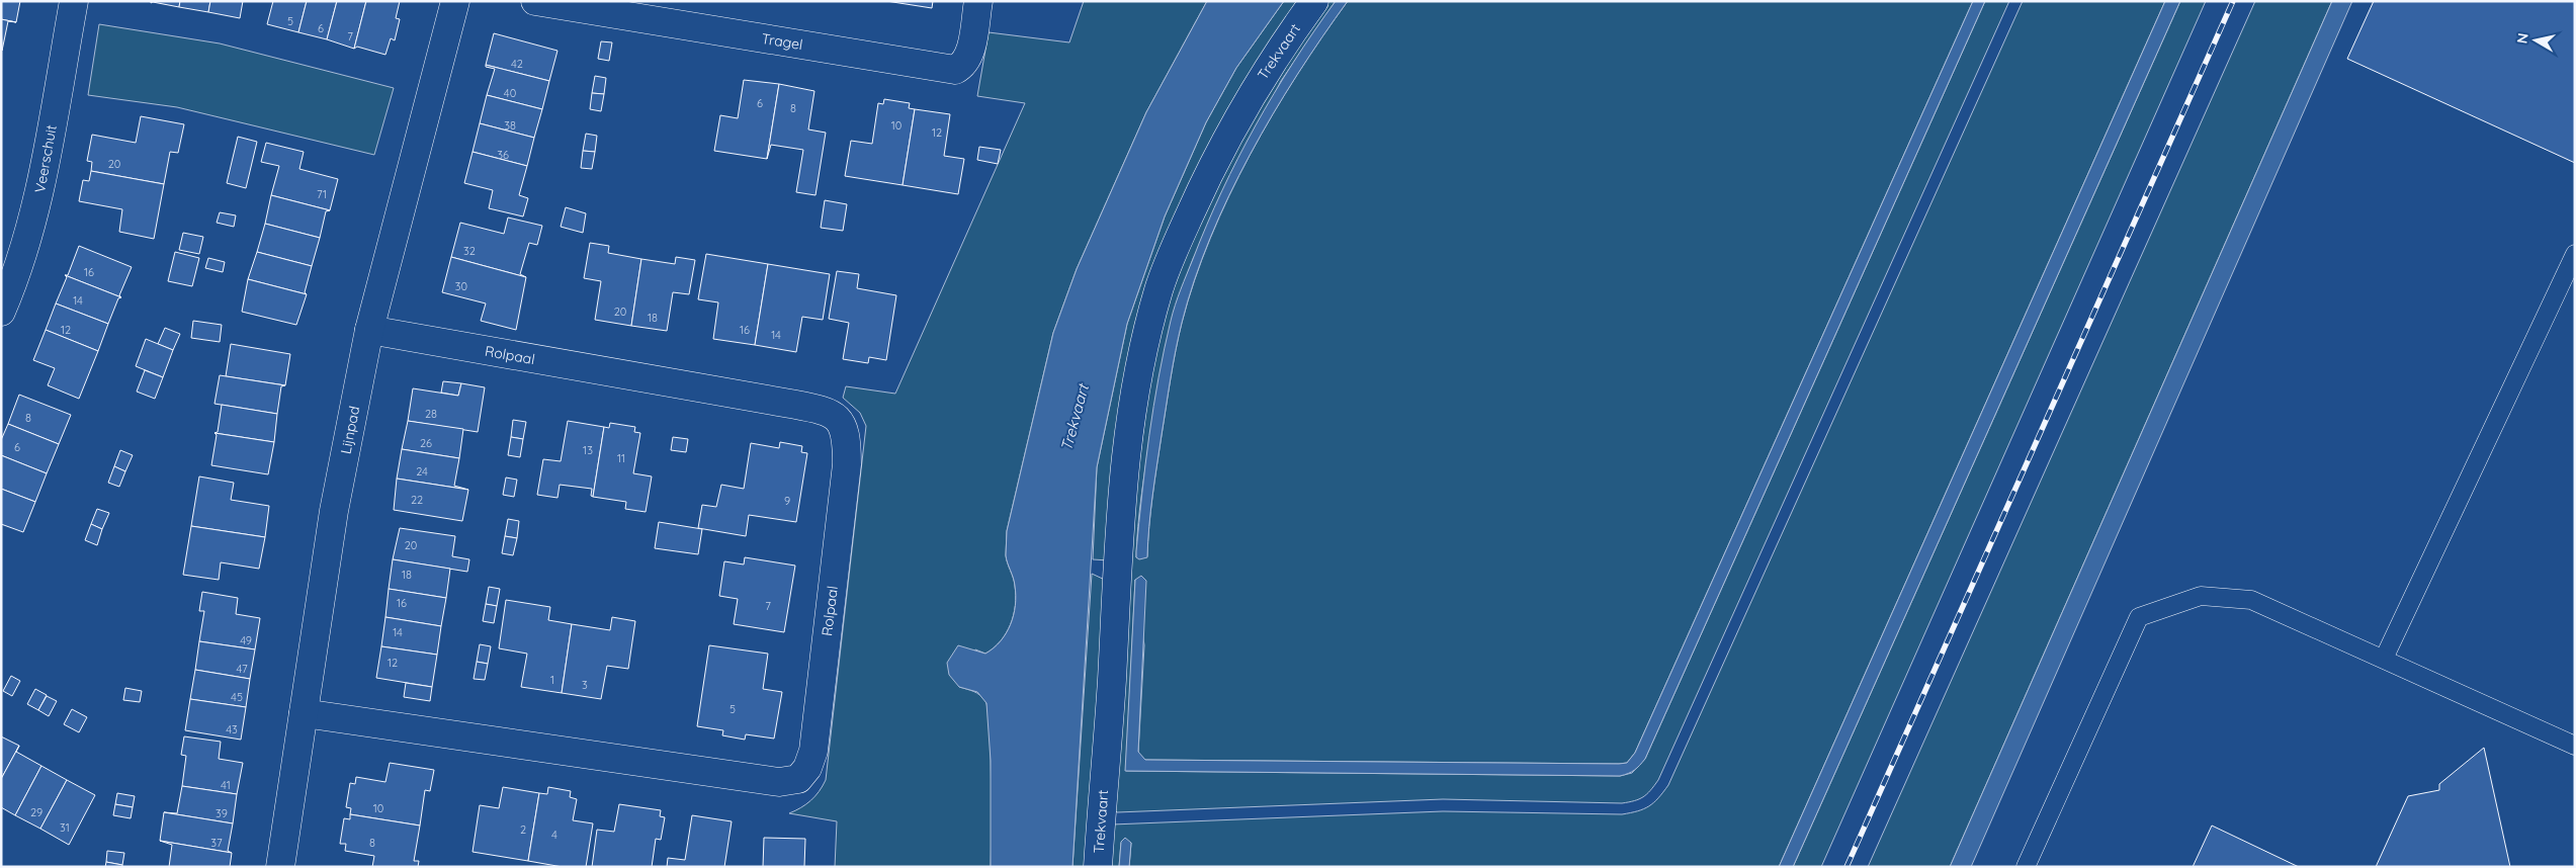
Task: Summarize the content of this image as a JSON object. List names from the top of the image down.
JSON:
{
  "streets": {
    "street": [
      "Tragel",
      "Trekvaart",
      "Veerschuit",
      "Rolpaal",
      "Lijnpad"
    ]
  },
  "crossings": [
    ["Rolpaal", "Lijnpad"]
  ],
  "water": ["Trekvaart"],
  "house_numbers": [
    "5",
    "6",
    "7",
    "42",
    "40",
    "6",
    "8",
    "38",
    "10",
    "12",
    "36",
    "20",
    "71",
    "32",
    "16",
    "30",
    "14",
    "20",
    "18",
    "12",
    "16",
    "14",
    "28",
    "8",
    "26",
    "6",
    "13",
    "11",
    "24",
    "22",
    "9",
    "20",
    "18",
    "16",
    "7",
    "14",
    "49",
    "12",
    "47",
    "1",
    "3",
    "45",
    "5",
    "43",
    "41",
    "10",
    "29",
    "39",
    "31",
    "2",
    "4",
    "37",
    "8"
  ],
  "north": "left"
}
